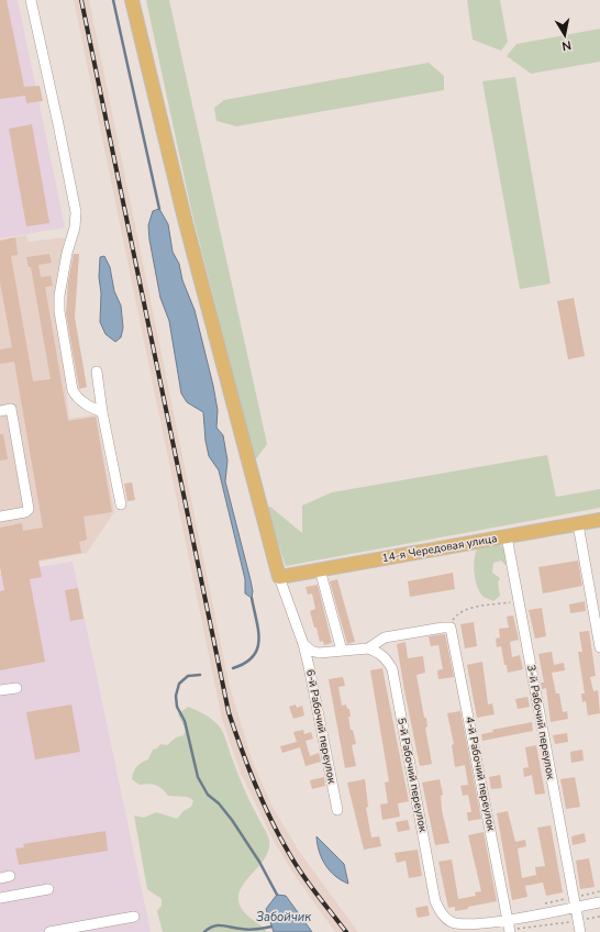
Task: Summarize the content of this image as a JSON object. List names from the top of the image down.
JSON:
{
  "streets": {
    "main road": ["14-я Чередовая улица"],
    "street": [
      "3-й Рабочий переулок",
      "6-й Рабочий переулок",
      "4-й Рабочий переулок",
      "5-й Рабочий переулок"
    ]
  },
  "crossings": [
    ["14-я Чередовая улица", "3-й Рабочий переулок"],
    ["14-я Чередовая улица", "6-й Рабочий переулок"],
    ["4-й Рабочий переулок", "5-й Рабочий переулок"]
  ],
  "water": ["Забойчик"],
  "north": "bottom"
}
